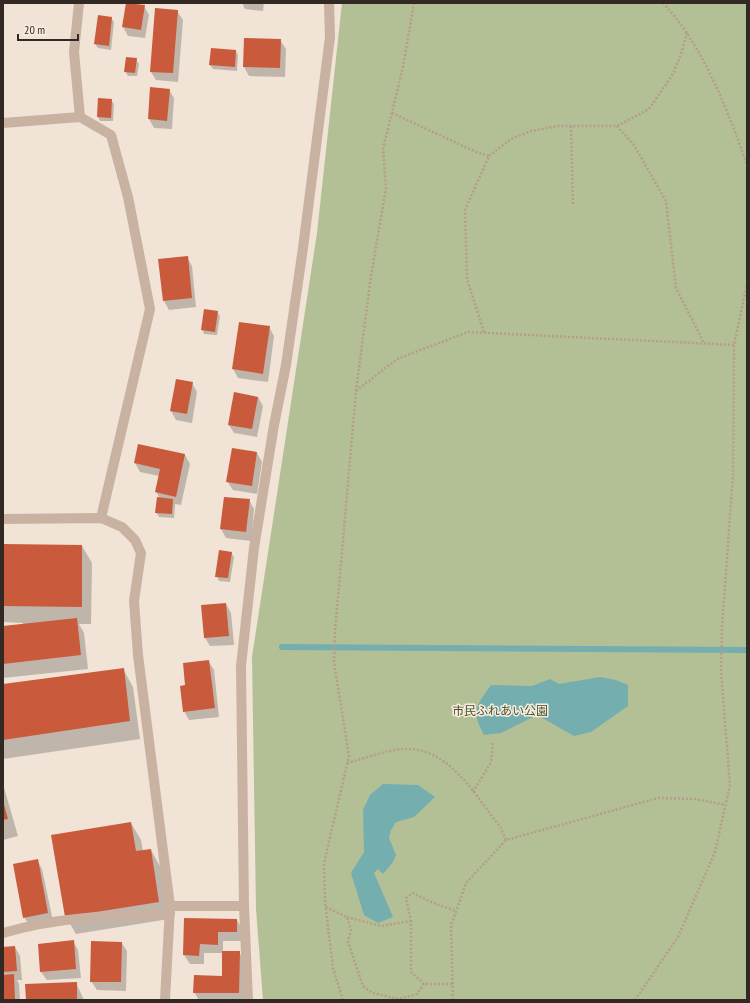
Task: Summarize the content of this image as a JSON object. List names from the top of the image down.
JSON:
{
  "parks": ["市民ふれあい公園"],
  "scale_bar": "20 m"
}
